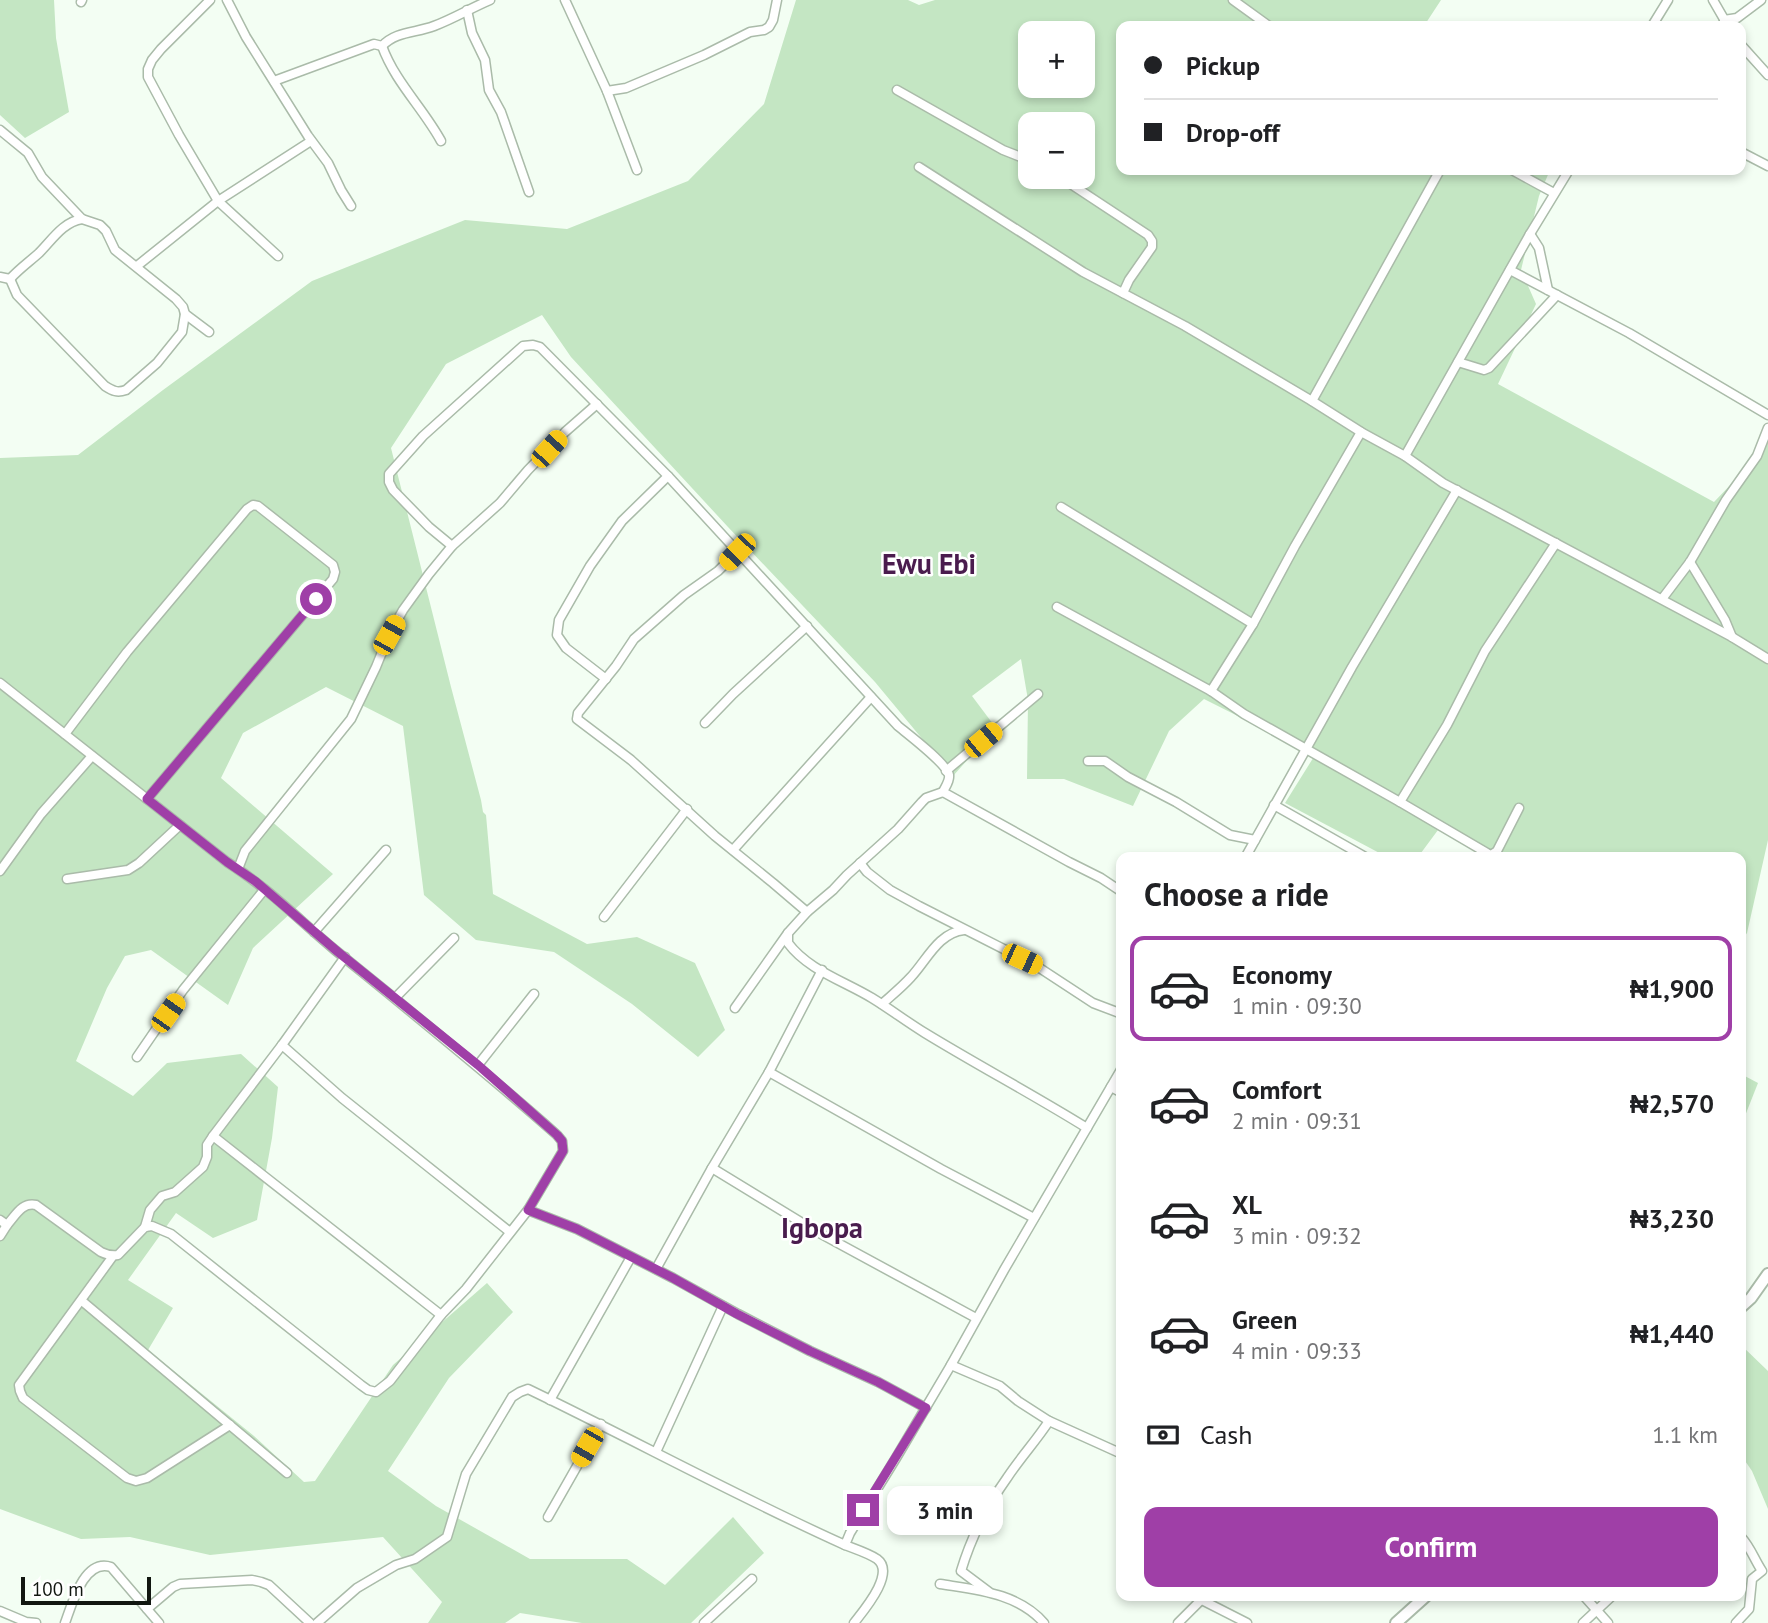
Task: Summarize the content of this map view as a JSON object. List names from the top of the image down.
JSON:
{
  "districts": ["Ewu Ebi", "Igbopa"],
  "scale_bar": "100 m",
  "page": {
    "map_buttons": ["+", "−"],
    "banner": ["Pickup", "Drop-off"],
    "heading": "Choose a ride",
    "list": [
      {
        "name": "Economy",
        "note": "1 min · 09:30",
        "value": "₦1,900"
      },
      {
        "name": "Comfort",
        "note": "2 min · 09:31",
        "value": "₦2,570"
      },
      {
        "name": "XL",
        "note": "3 min · 09:32",
        "value": "₦3,230"
      },
      {
        "name": "Green",
        "note": "4 min · 09:33",
        "value": "₦1,440"
      }
    ],
    "pay": ["Cash", "1.1 km"],
    "bubble": "3 min",
    "buttons": "Confirm",
    "scale": "100 m"
  }
}
